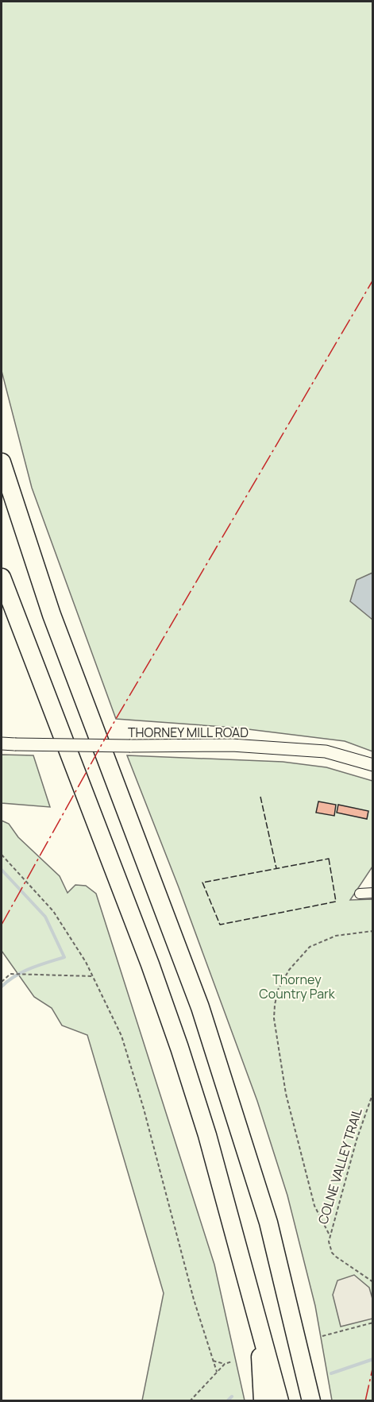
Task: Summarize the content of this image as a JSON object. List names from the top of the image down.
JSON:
{
  "streets": {
    "street": ["THORNEY MILL ROAD"],
    "path": ["COLNE VALLEY TRAIL"]
  },
  "parks": ["Thorney Country Park"]
}
